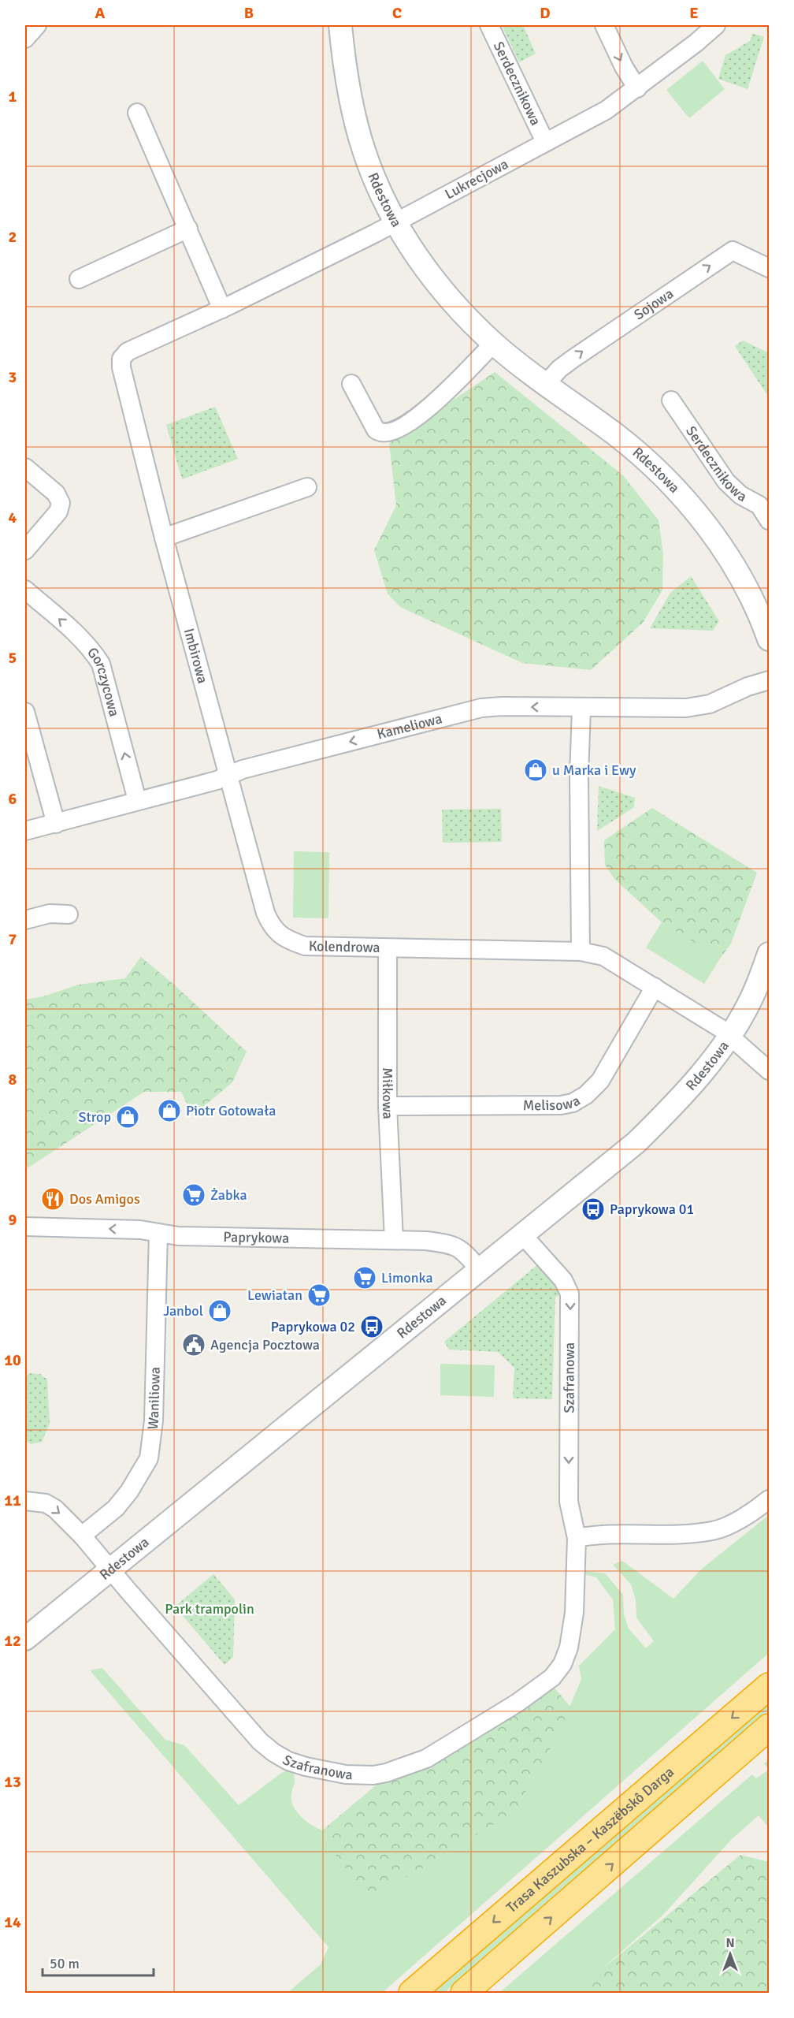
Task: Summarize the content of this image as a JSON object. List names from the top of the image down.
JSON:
{
  "streets": {
    "highway": ["Trasa Kaszubska – Kaszëbskô Darga"],
    "street": [
      "Serdecznikowa",
      "Lukrecjowa",
      "Rdestowa",
      "Sojowa",
      "Imbirowa",
      "Gorczycowa",
      "Kameliowa",
      "Kolendrowa",
      "Miłkowa",
      "Melisowa",
      "Paprykowa",
      "Szafranowa",
      "Waniliowa"
    ]
  },
  "crossings": [
    ["Serdecznikowa", "Lukrecjowa"],
    ["Lukrecjowa", "Rdestowa"],
    ["Lukrecjowa", "Imbirowa"],
    ["Rdestowa", "Sojowa"],
    ["Rdestowa", "Kolendrowa"],
    ["Rdestowa", "Paprykowa"],
    ["Rdestowa", "Szafranowa"],
    ["Imbirowa", "Kameliowa"],
    ["Imbirowa", "Kolendrowa"],
    ["Gorczycowa", "Kameliowa"],
    ["Kameliowa", "Kolendrowa"],
    ["Kolendrowa", "Miłkowa"],
    ["Kolendrowa", "Melisowa"],
    ["Miłkowa", "Melisowa"],
    ["Miłkowa", "Paprykowa"],
    ["Paprykowa", "Waniliowa"],
    ["Szafranowa", "Waniliowa"]
  ],
  "one_way": ["Sojowa", "Kameliowa"],
  "parks": ["Park trampolin"],
  "places": {
    "shop": [
      "u Marka i Ewy",
      "Piotr Gotowała",
      "Strop",
      "Janbol"
    ],
    "supermarket": ["Żabka", "Limonka", "Lewiatan"],
    "restaurant": ["Dos Amigos"],
    "bus stop": ["Paprykowa 01", "Paprykowa 02"],
    "public building": ["Agencja Pocztowa"]
  },
  "scale_bar": "50 m",
  "north": "top",
  "grid": {
    "columns": [
      "A",
      "B",
      "C",
      "D",
      "E"
    ],
    "rows": [
      "1",
      "2",
      "3",
      "4",
      "5",
      "6",
      "7",
      "8",
      "9",
      "10",
      "11",
      "12",
      "13",
      "14"
    ]
  }
}
